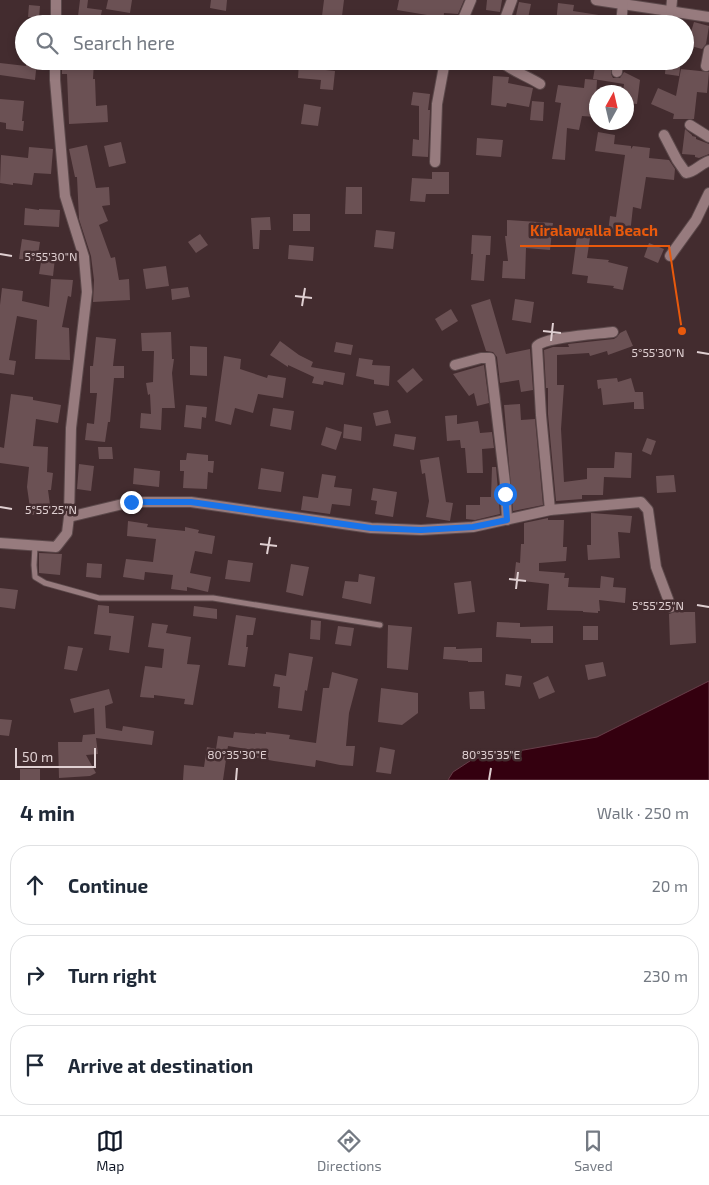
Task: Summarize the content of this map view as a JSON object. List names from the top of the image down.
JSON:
{
  "places": ["Kiralawalla Beach"],
  "scale_bar": "50 m",
  "north": "top",
  "page": {
    "search": "Search here",
    "scale": "50 m",
    "heading": ["4 min", "Walk · 250 m"],
    "list": [
      ["Continue", "20 m"],
      ["Turn right", "230 m"],
      "Arrive at destination"
    ],
    "nav": ["Map", "Directions", "Saved"]
  },
  "coordinates": [
    "5°55'30\"N",
    "5°55'25\"N",
    "80°35'30\"E",
    "80°35'35\"E"
  ]
}
